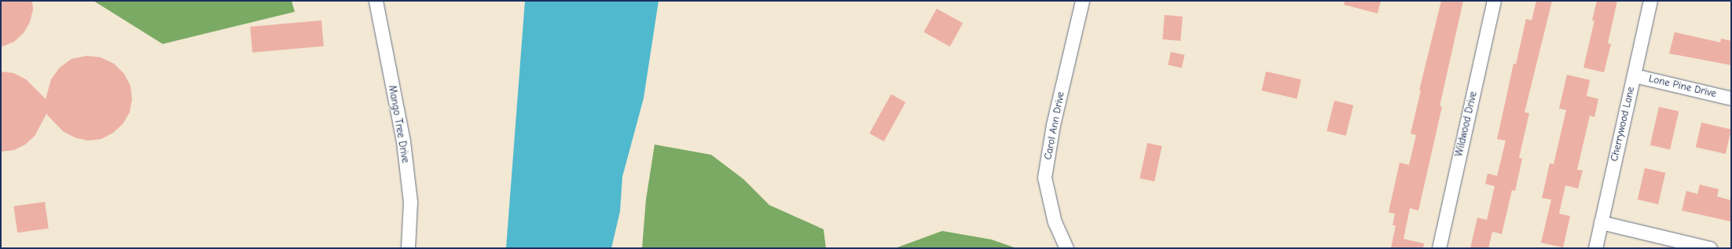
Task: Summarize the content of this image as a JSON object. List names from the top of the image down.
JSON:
{
  "streets": {
    "street": [
      "Lone Pine Drive",
      "Mango Tree Drive",
      "Wildwood Drive",
      "Cherrywood Lane",
      "Carol Ann Drive"
    ]
  },
  "crossings": [
    ["Lone Pine Drive", "Cherrywood Lane"]
  ]
}
